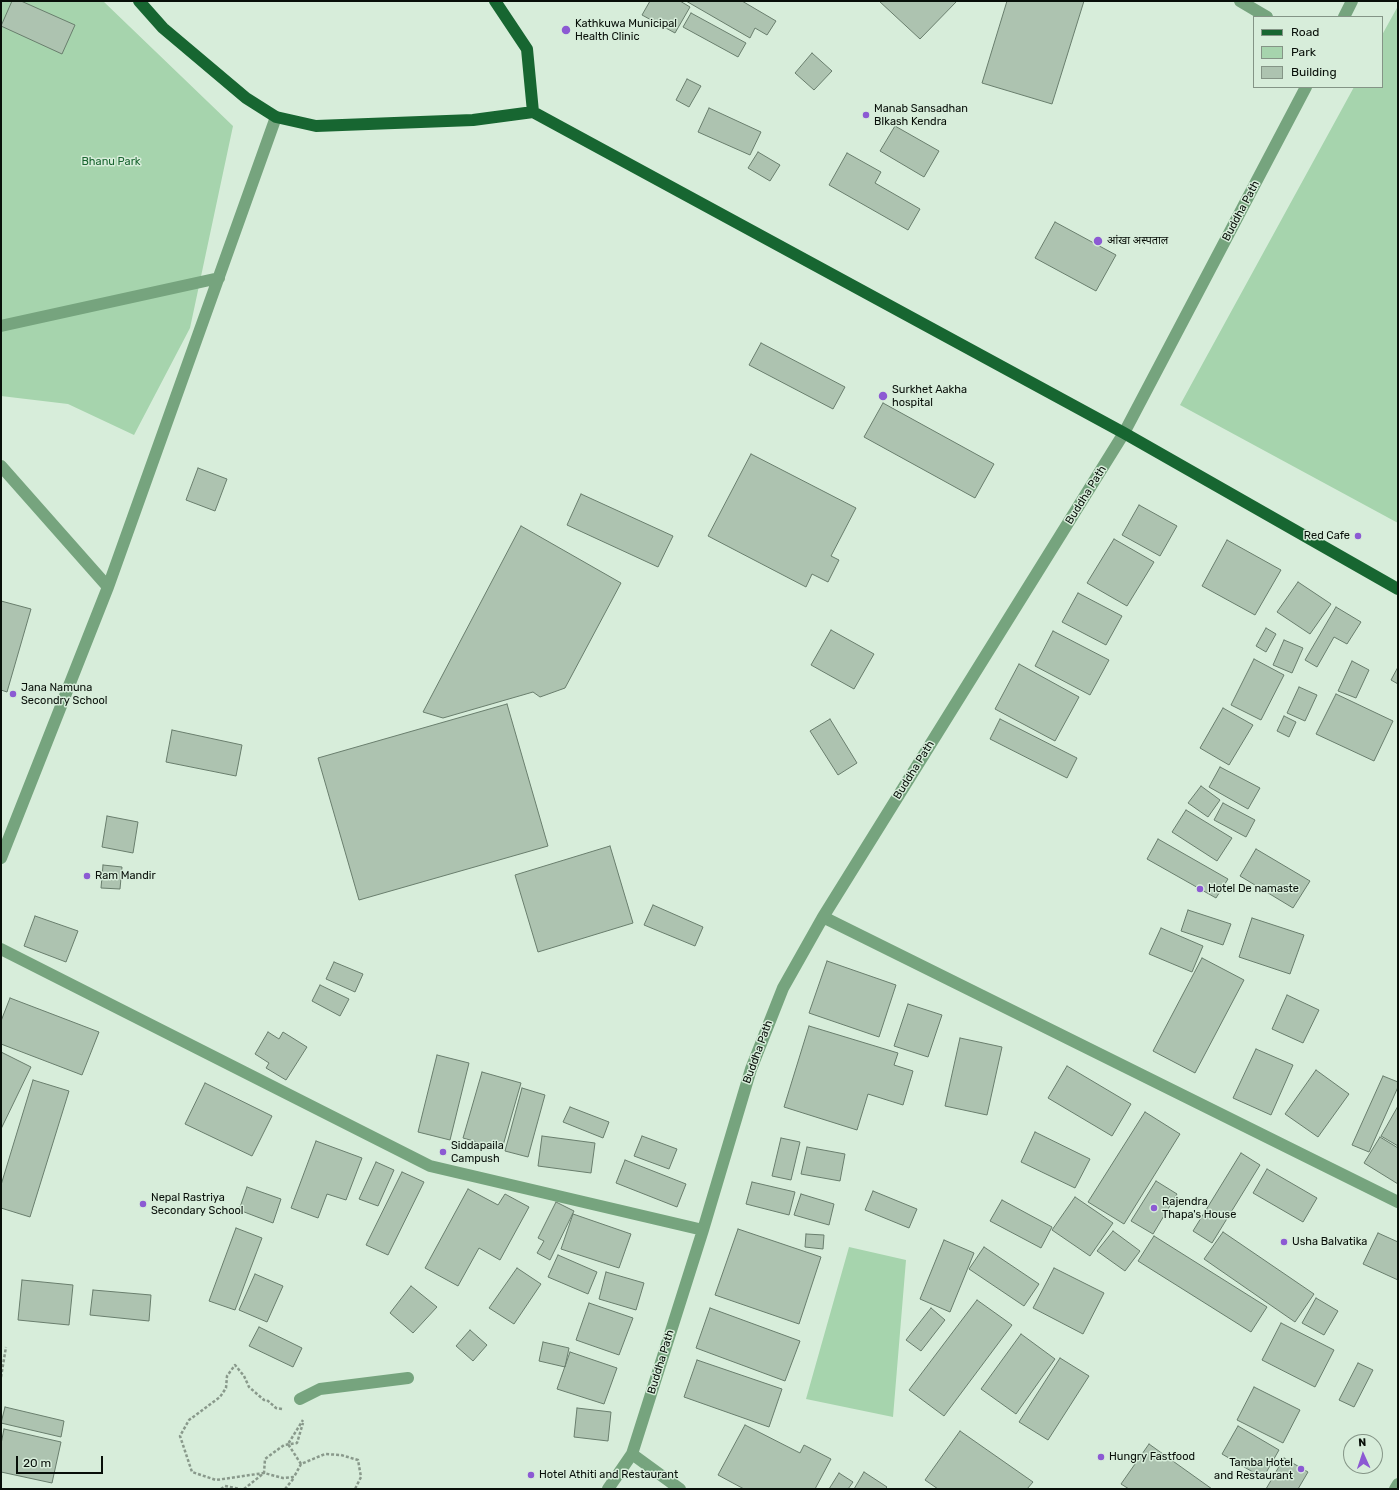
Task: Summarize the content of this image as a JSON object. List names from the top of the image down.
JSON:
{
  "streets": {
    "street": ["Buddha Path"]
  },
  "parks": ["Bhanu Park"],
  "places": [
    "Kathkuwa Municipal Health Clinic",
    "Manab Sansadhan BIkash Kendra",
    "आंखा अस्पताल",
    "Surkhet Aakha hospital",
    "Red Cafe",
    "Jana Namuna Secondry School",
    "Ram Mandir",
    "Hotel De namaste",
    "Siddapaila Campush",
    "Nepal Rastriya Secondary School",
    "Rajendra Thapa's House",
    "Usha Balvatika",
    "Hungry Fastfood",
    "Tamba Hotel and Restaurant",
    "Hotel Athiti and Restaurant"
  ],
  "legend": ["Road", "Park", "Building"],
  "scale_bar": "20 m",
  "north": "top"
}
